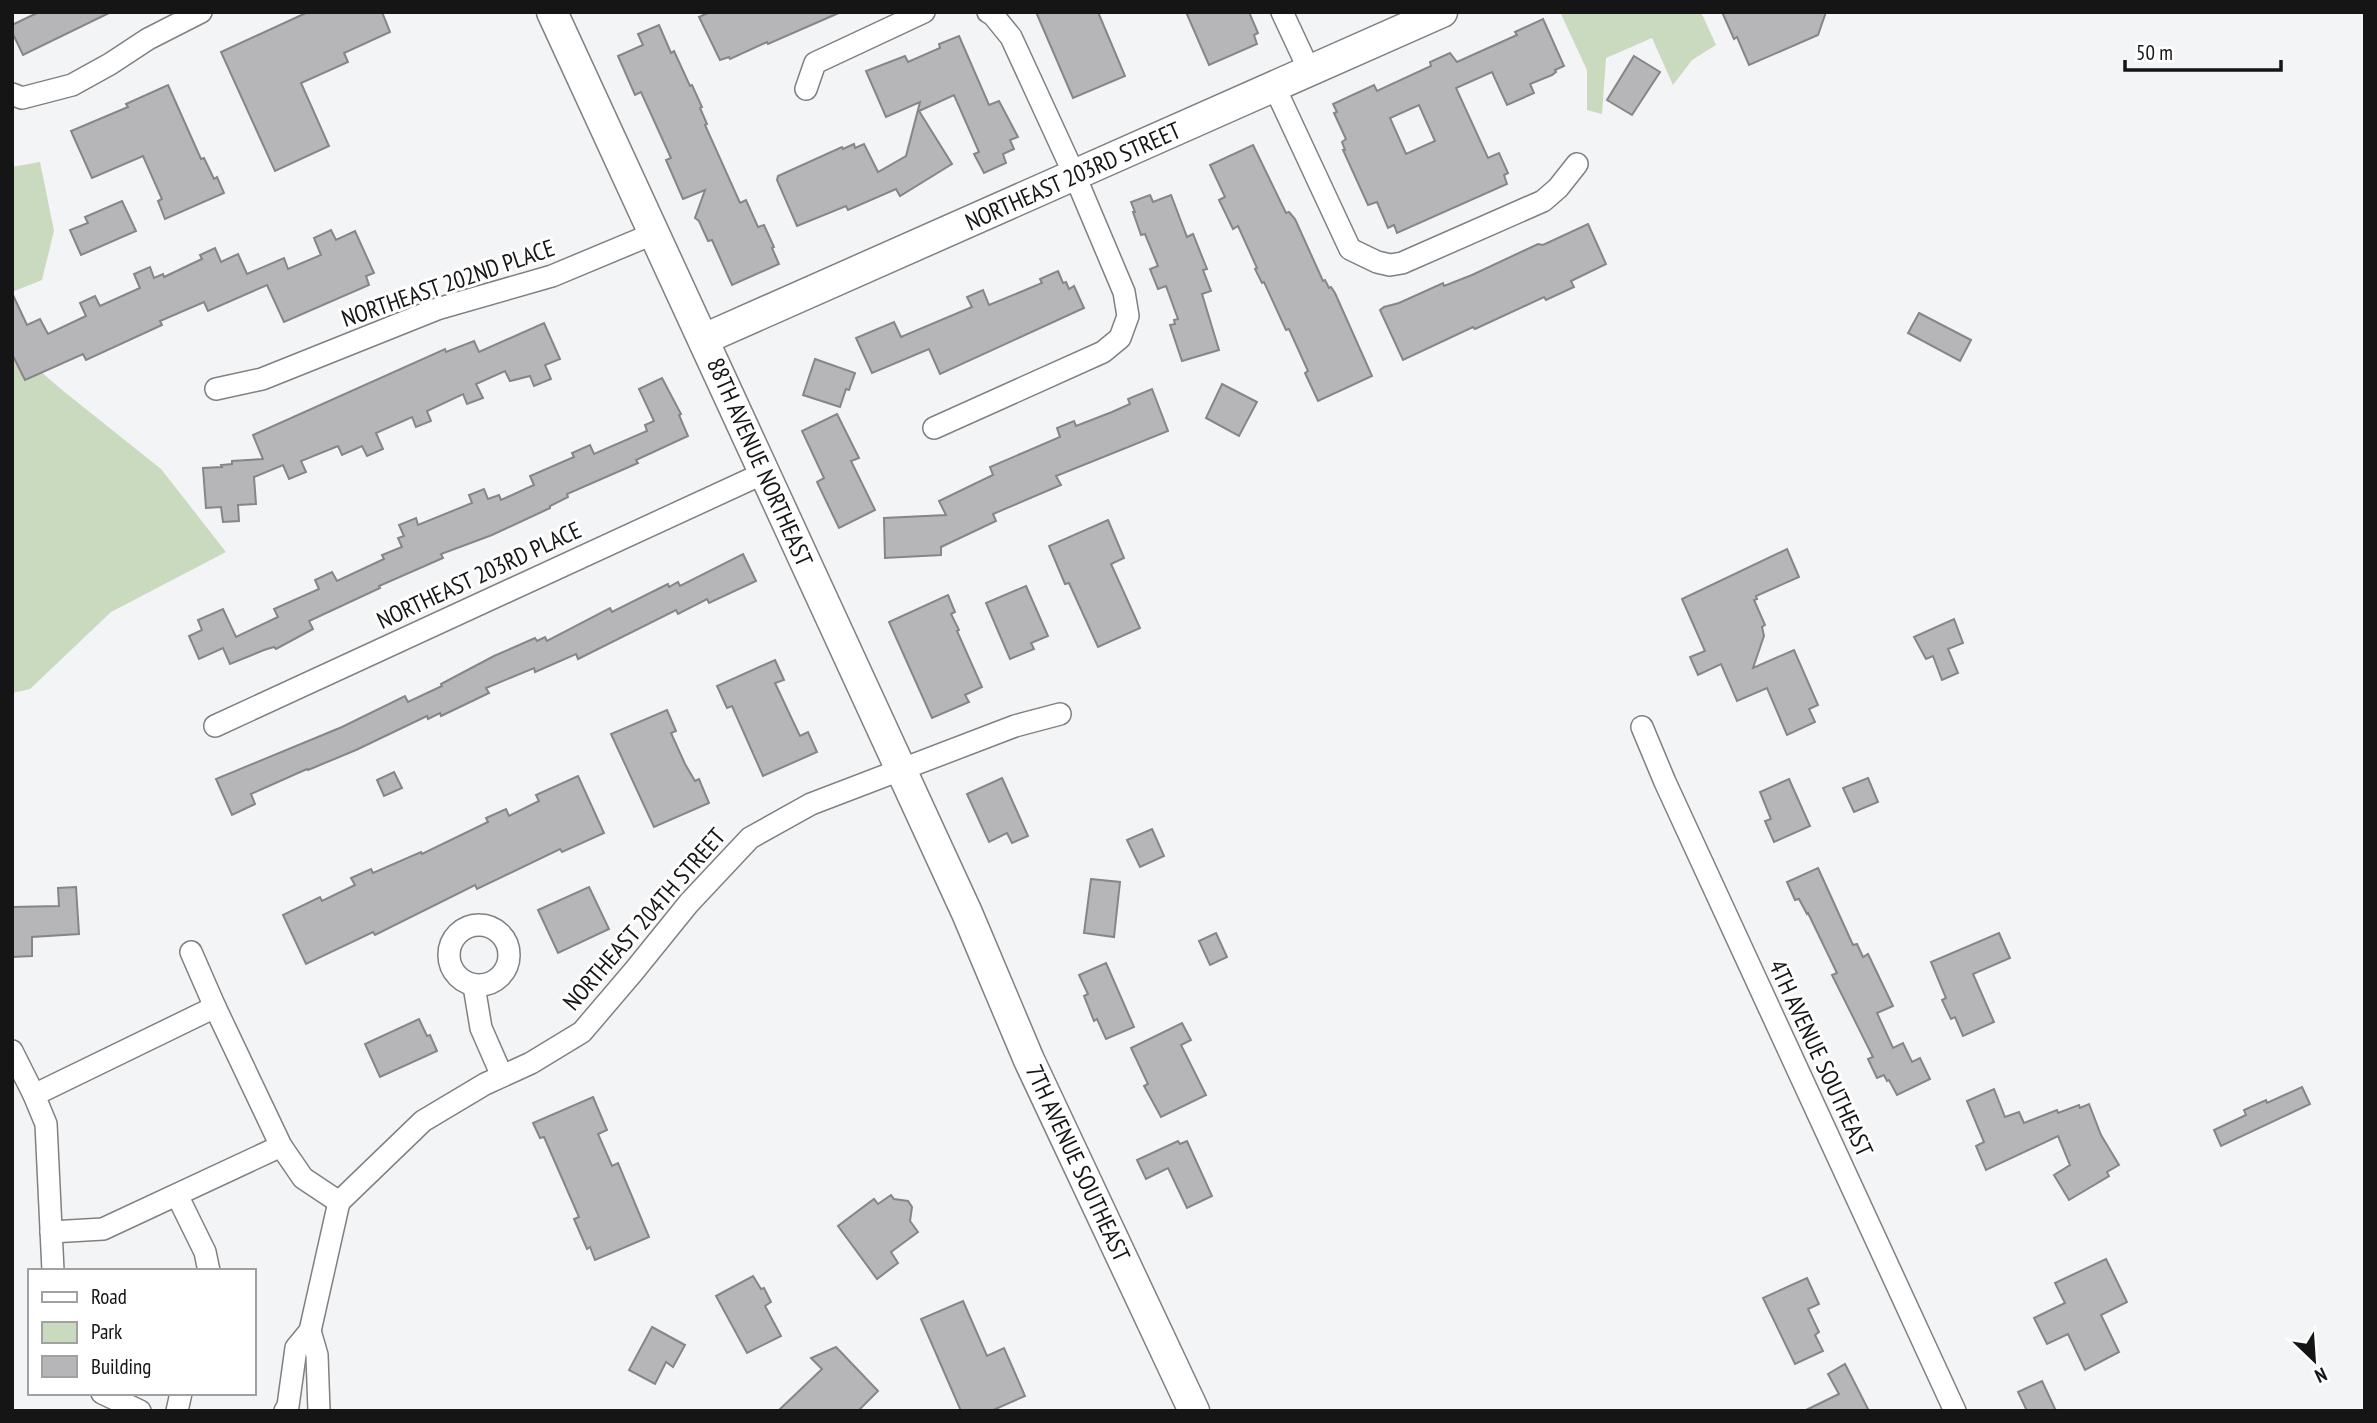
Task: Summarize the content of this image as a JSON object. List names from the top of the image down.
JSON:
{
  "streets": {
    "street": [
      "NORTHEAST 203RD STREET",
      "NORTHEAST 202ND PLACE",
      "88TH AVENUE NORTHEAST",
      "NORTHEAST 203RD PLACE",
      "NORTHEAST 204TH STREET",
      "4TH AVENUE SOUTHEAST",
      "7TH AVENUE SOUTHEAST"
    ]
  },
  "crossings": [
    ["NORTHEAST 203RD STREET", "88TH AVENUE NORTHEAST"],
    ["NORTHEAST 202ND PLACE", "88TH AVENUE NORTHEAST"],
    ["88TH AVENUE NORTHEAST", "NORTHEAST 203RD PLACE"],
    ["88TH AVENUE NORTHEAST", "NORTHEAST 204TH STREET"],
    ["88TH AVENUE NORTHEAST", "7TH AVENUE SOUTHEAST"]
  ],
  "legend": ["Road", "Park", "Building"],
  "scale_bar": "50 m",
  "north": "bottom right"
}
